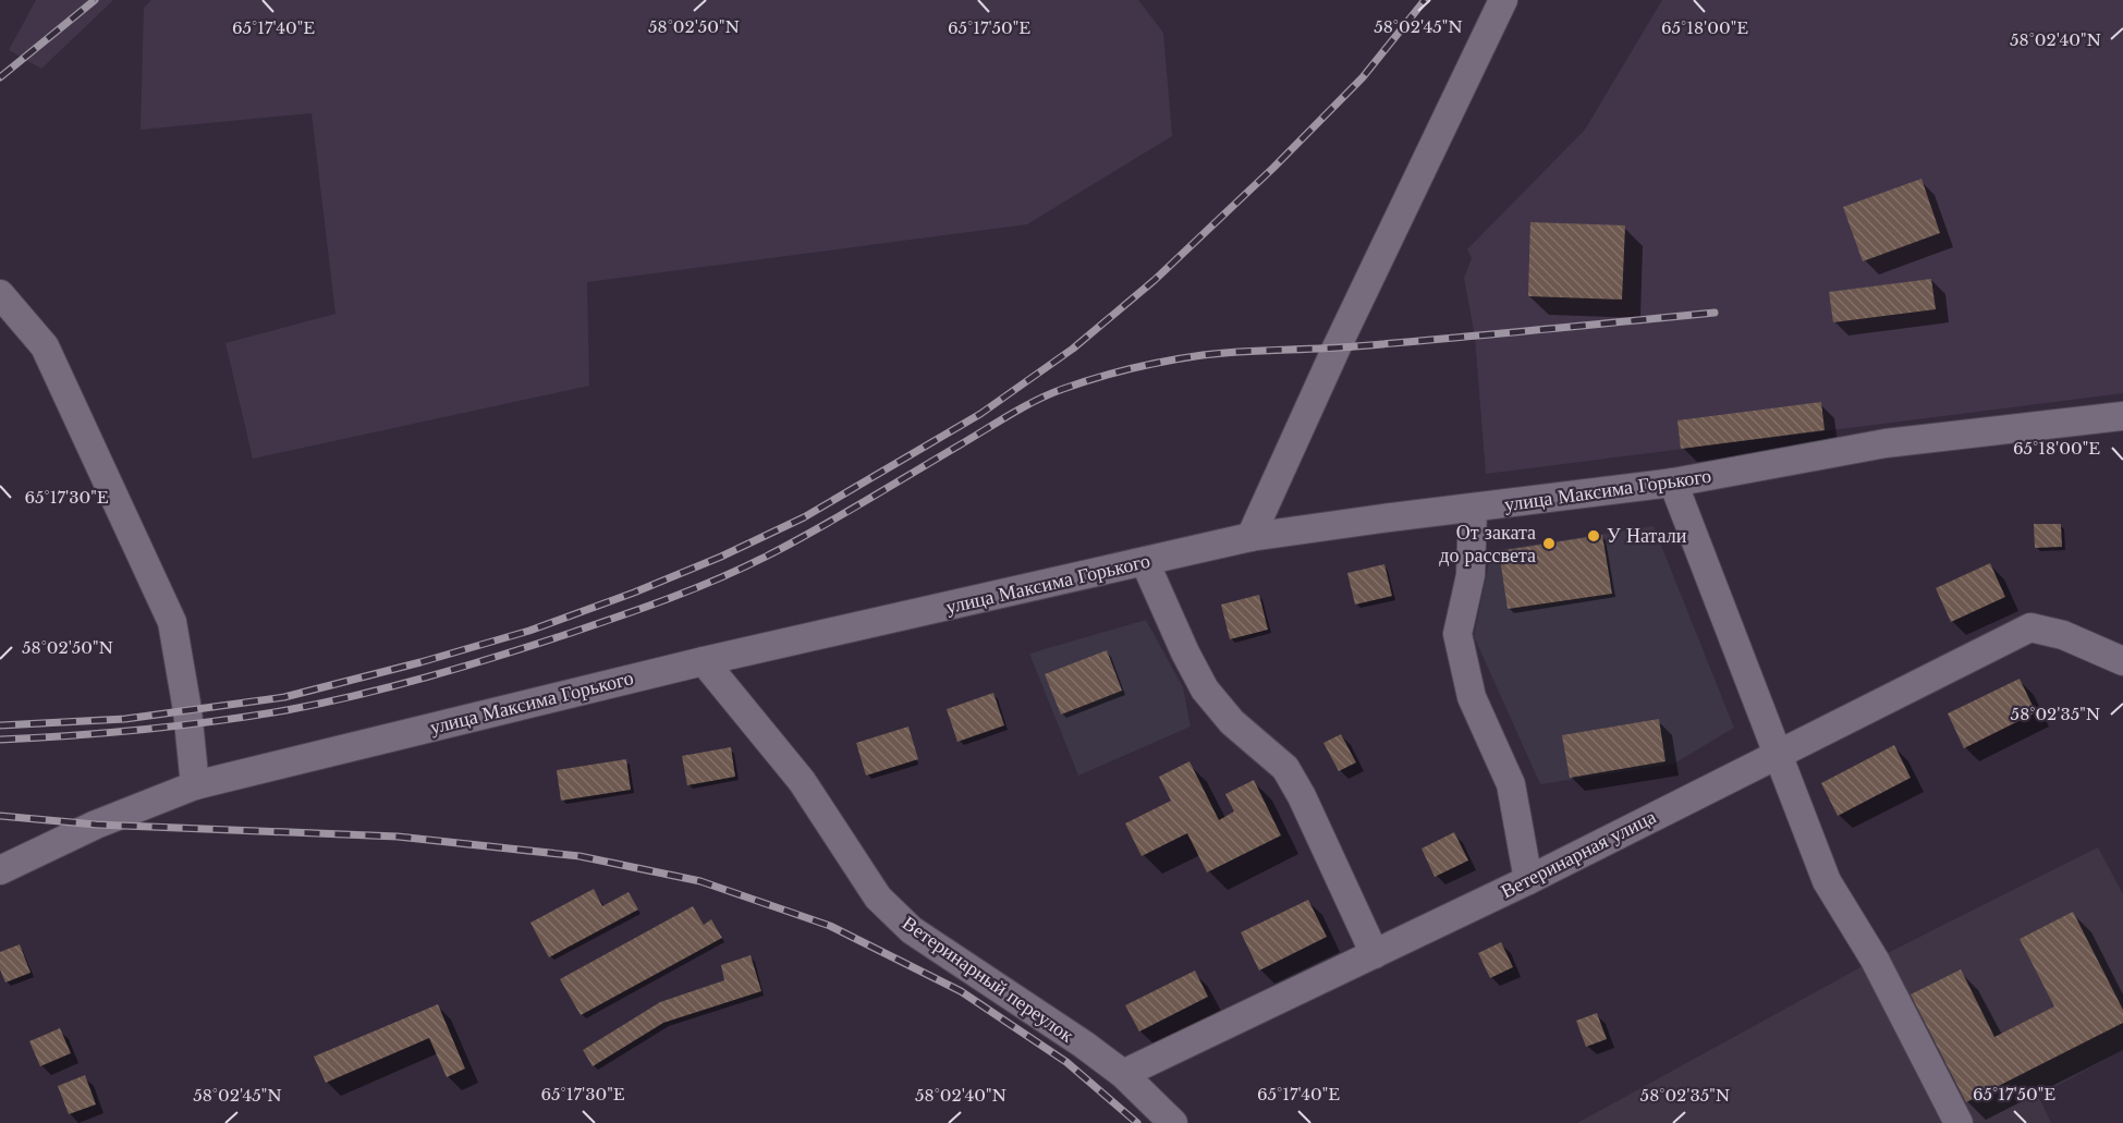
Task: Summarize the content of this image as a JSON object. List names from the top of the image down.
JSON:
{
  "streets": {
    "street": ["улица Максима Горького", "Ветеринарная улица", "Ветеринарный переулок"]
  },
  "crossings": [
    ["улица Максима Горького", "Ветеринарный переулок"],
    ["Ветеринарная улица", "Ветеринарный переулок"]
  ],
  "places": ["У Натали", "От заката до рассвета"],
  "coordinates": [
    "58°02'50\"N",
    "58°02'45\"N",
    "65°18'00\"E",
    "65°17'40\"E",
    "65°17'50\"E",
    "58°02'40\"N",
    "65°17'30\"E",
    "58°02'35\"N"
  ]
}
